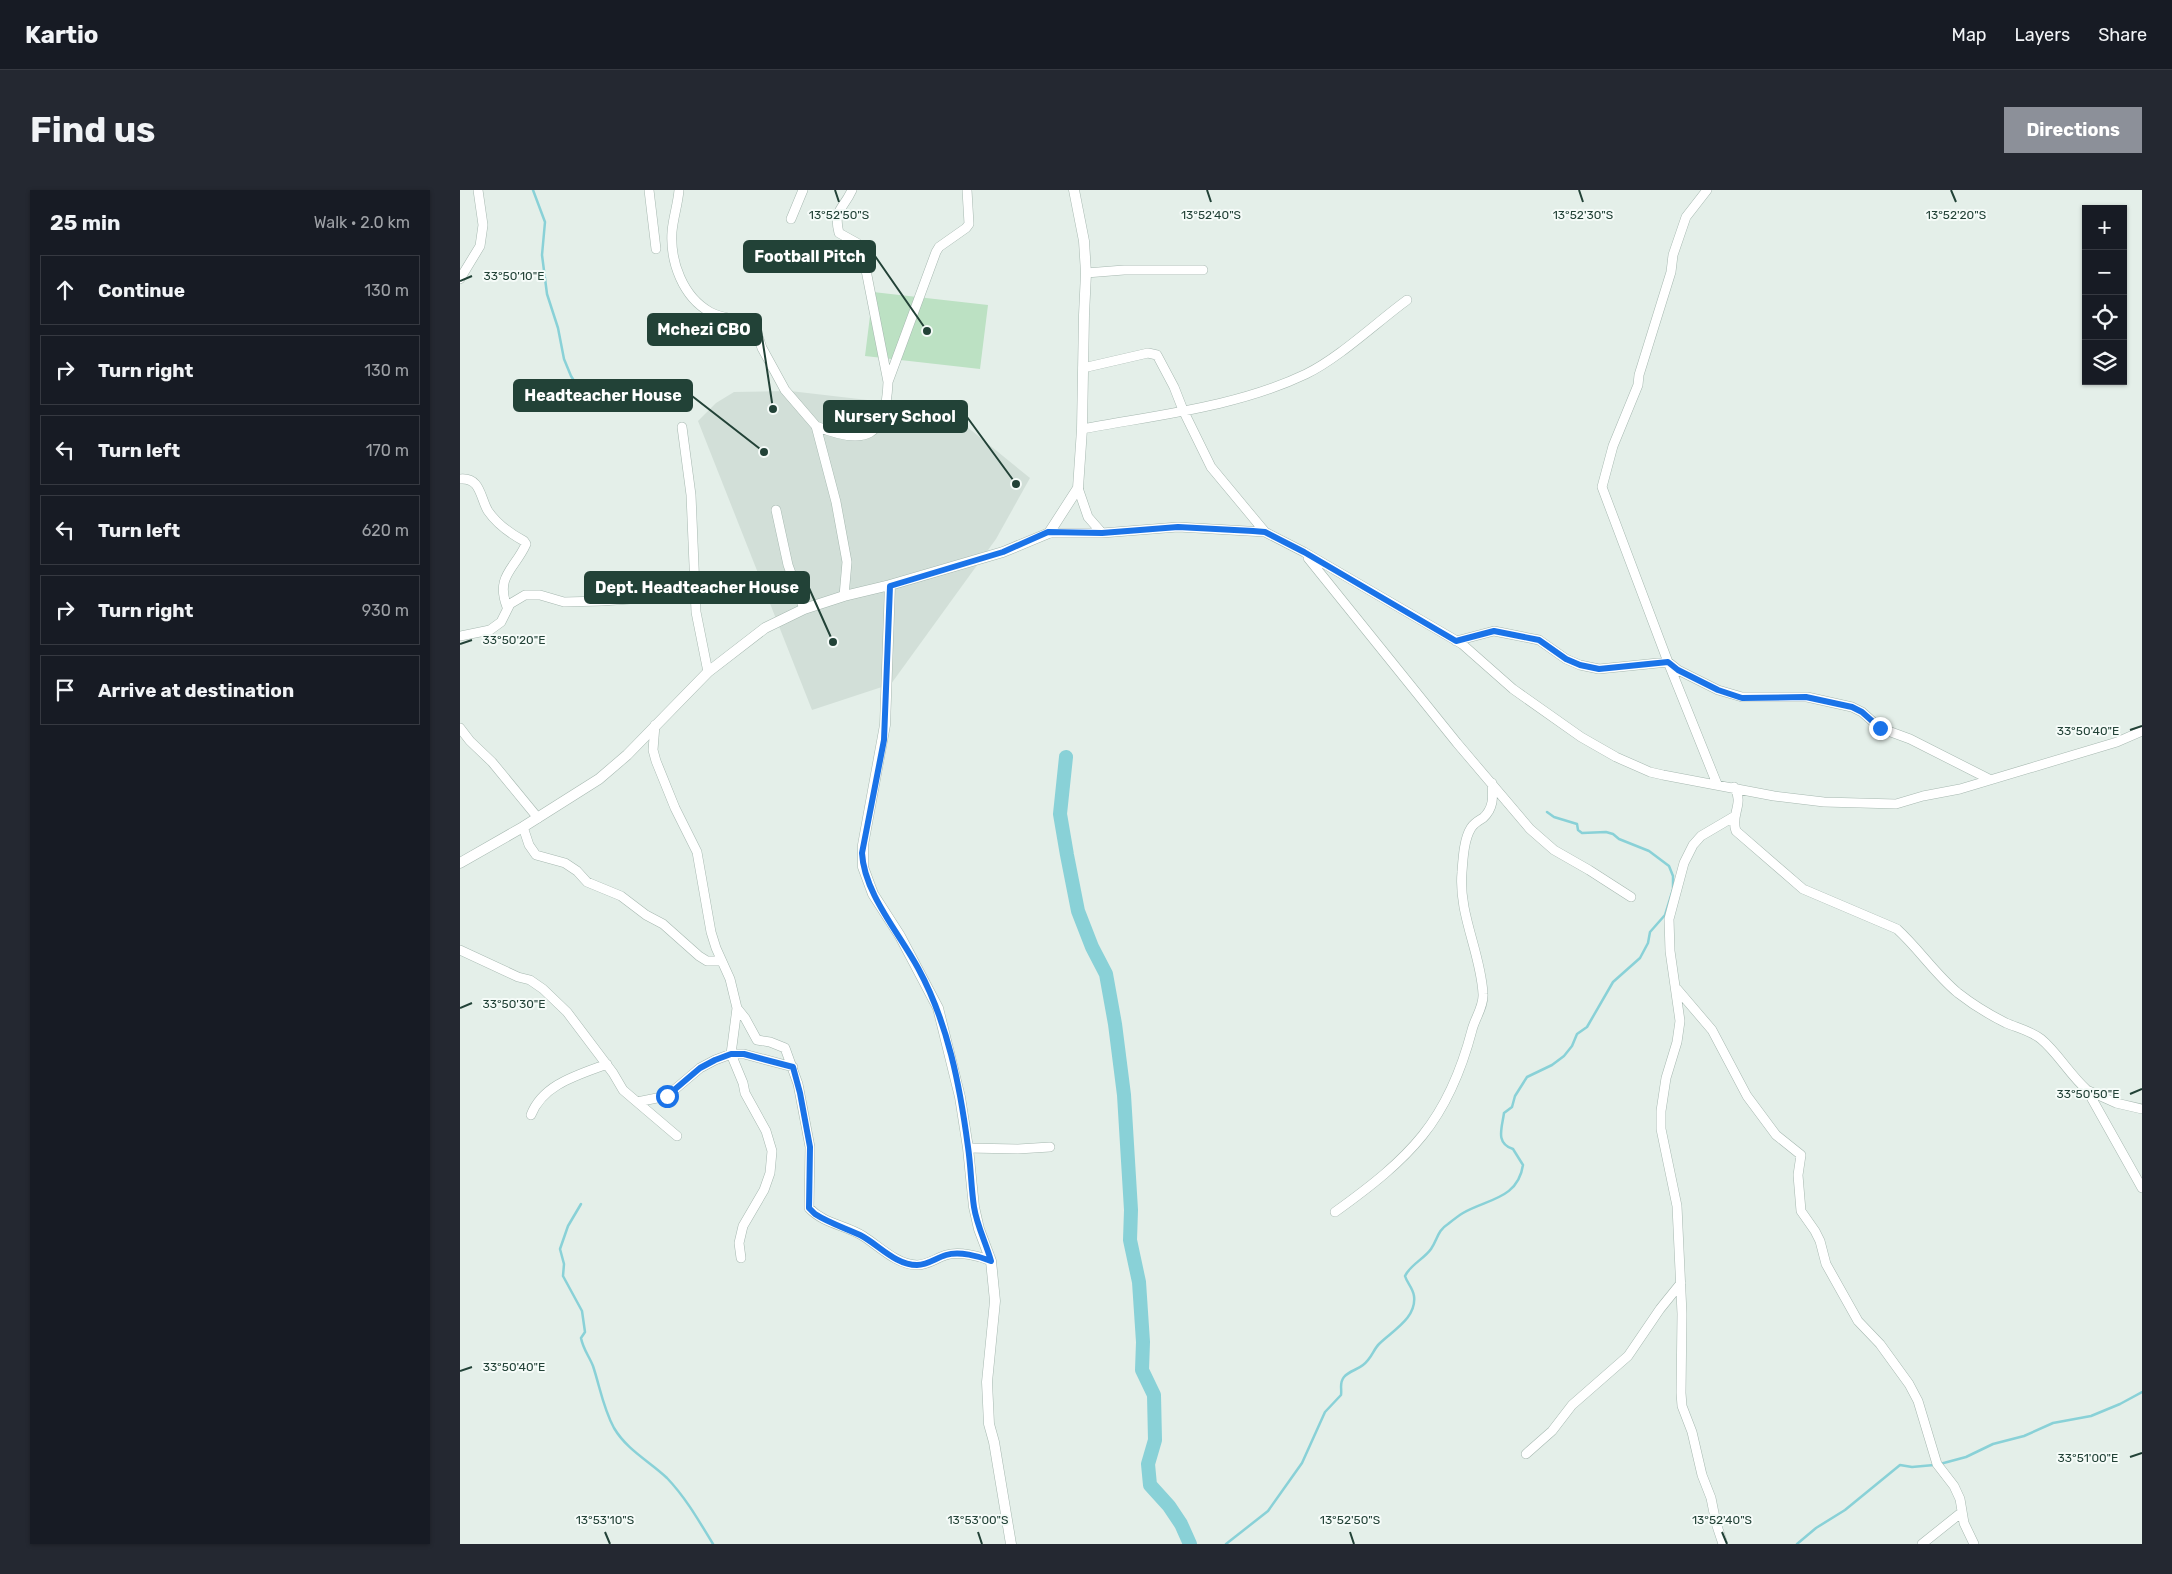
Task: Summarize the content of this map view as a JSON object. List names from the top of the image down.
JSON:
{
  "places": [
    "Football Pitch",
    "Mchezi CBO",
    "Headteacher House",
    "Nursery School",
    "Dept. Headteacher House"
  ],
  "page": {
    "header": "Kartio",
    "nav": ["Map", "Layers", "Share"],
    "buttons": "Directions",
    "title": "Find us",
    "heading": ["25 min", "Walk · 2.0 km"],
    "map_buttons": ["+", "−"],
    "list": [
      ["Continue", "130 m"],
      ["Turn right", "130 m"],
      ["Turn left", "170 m"],
      ["Turn left", "620 m"],
      ["Turn right", "930 m"],
      "Arrive at destination"
    ]
  },
  "coordinates": [
    "13°52'50\"S",
    "13°52'40\"S",
    "13°52'30\"S",
    "13°52'20\"S",
    "33°50'10\"E",
    "33°50'20\"E",
    "33°50'40\"E",
    "33°50'30\"E",
    "33°50'50\"E",
    "33°51'00\"E",
    "13°53'10\"S",
    "13°53'00\"S"
  ]
}
